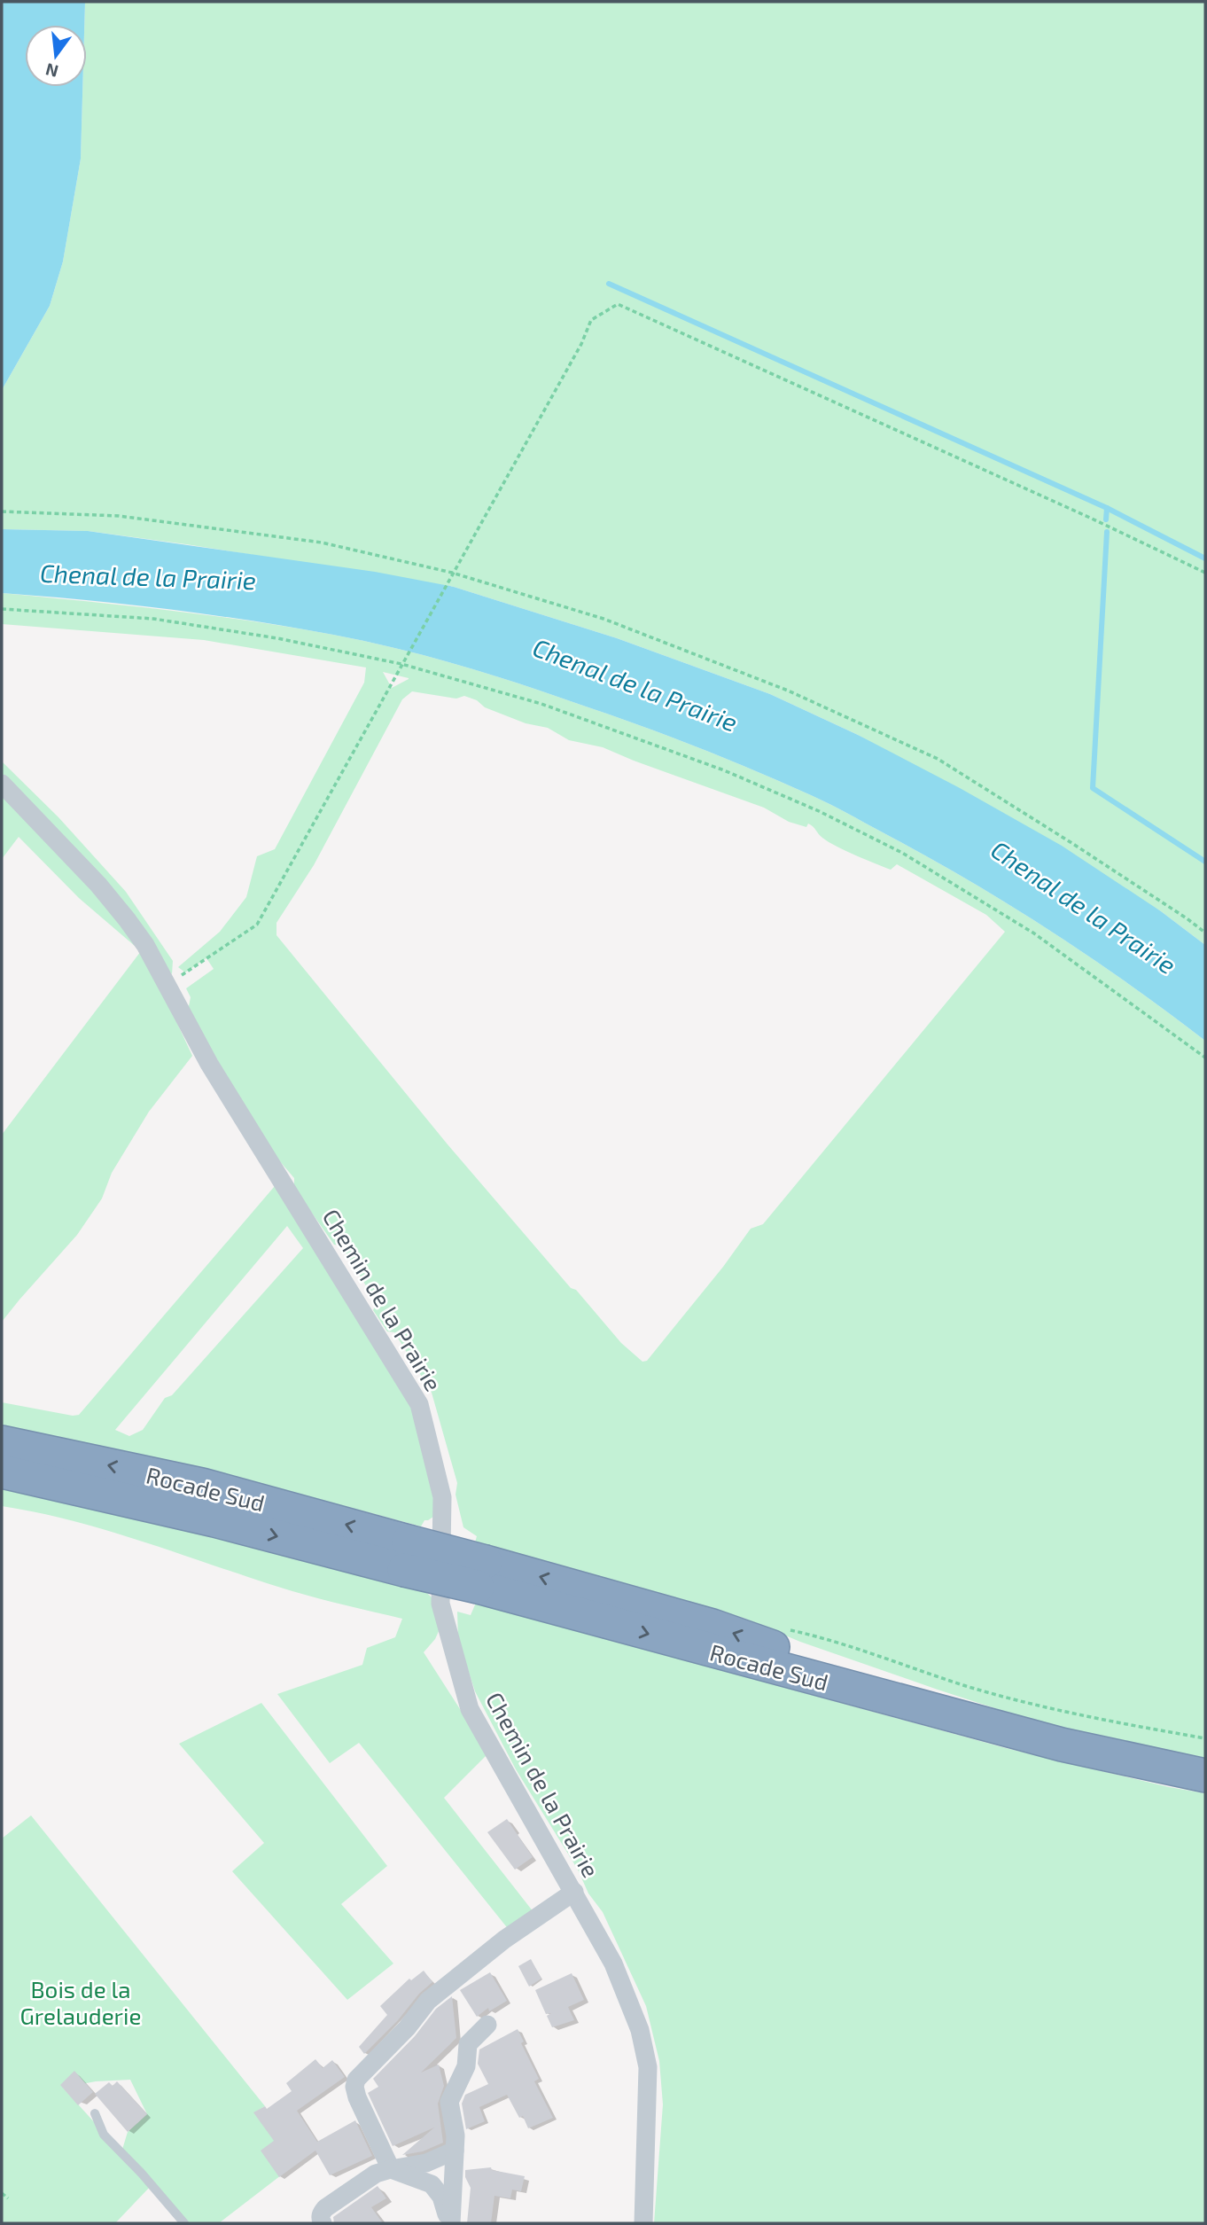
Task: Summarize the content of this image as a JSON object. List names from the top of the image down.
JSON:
{
  "streets": {
    "highway": ["Rocade Sud"],
    "street": ["Chemin de la Prairie"]
  },
  "water": ["Chenal de la Prairie"],
  "parks": ["Bois de la Grelauderie"],
  "north": "bottom"
}
